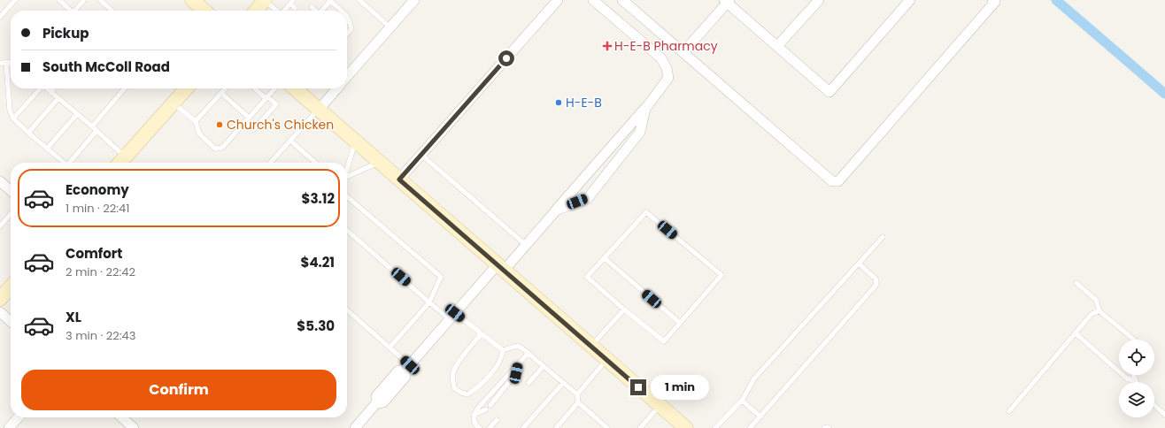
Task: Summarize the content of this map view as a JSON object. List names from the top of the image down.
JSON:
{
  "places": {
    "health": ["H-E-B Pharmacy"],
    "other": ["H-E-B", "Church's Chicken"]
  },
  "page": {
    "banner": ["Pickup", "South McColl Road"],
    "list": [
      {
        "name": "Economy",
        "note": "1 min · 22:41",
        "value": "$3.12"
      },
      {
        "name": "Comfort",
        "note": "2 min · 22:42",
        "value": "$4.21"
      },
      {
        "name": "XL",
        "note": "3 min · 22:43",
        "value": "$5.30"
      }
    ],
    "buttons": "Confirm",
    "bubble": "1 min"
  }
}
